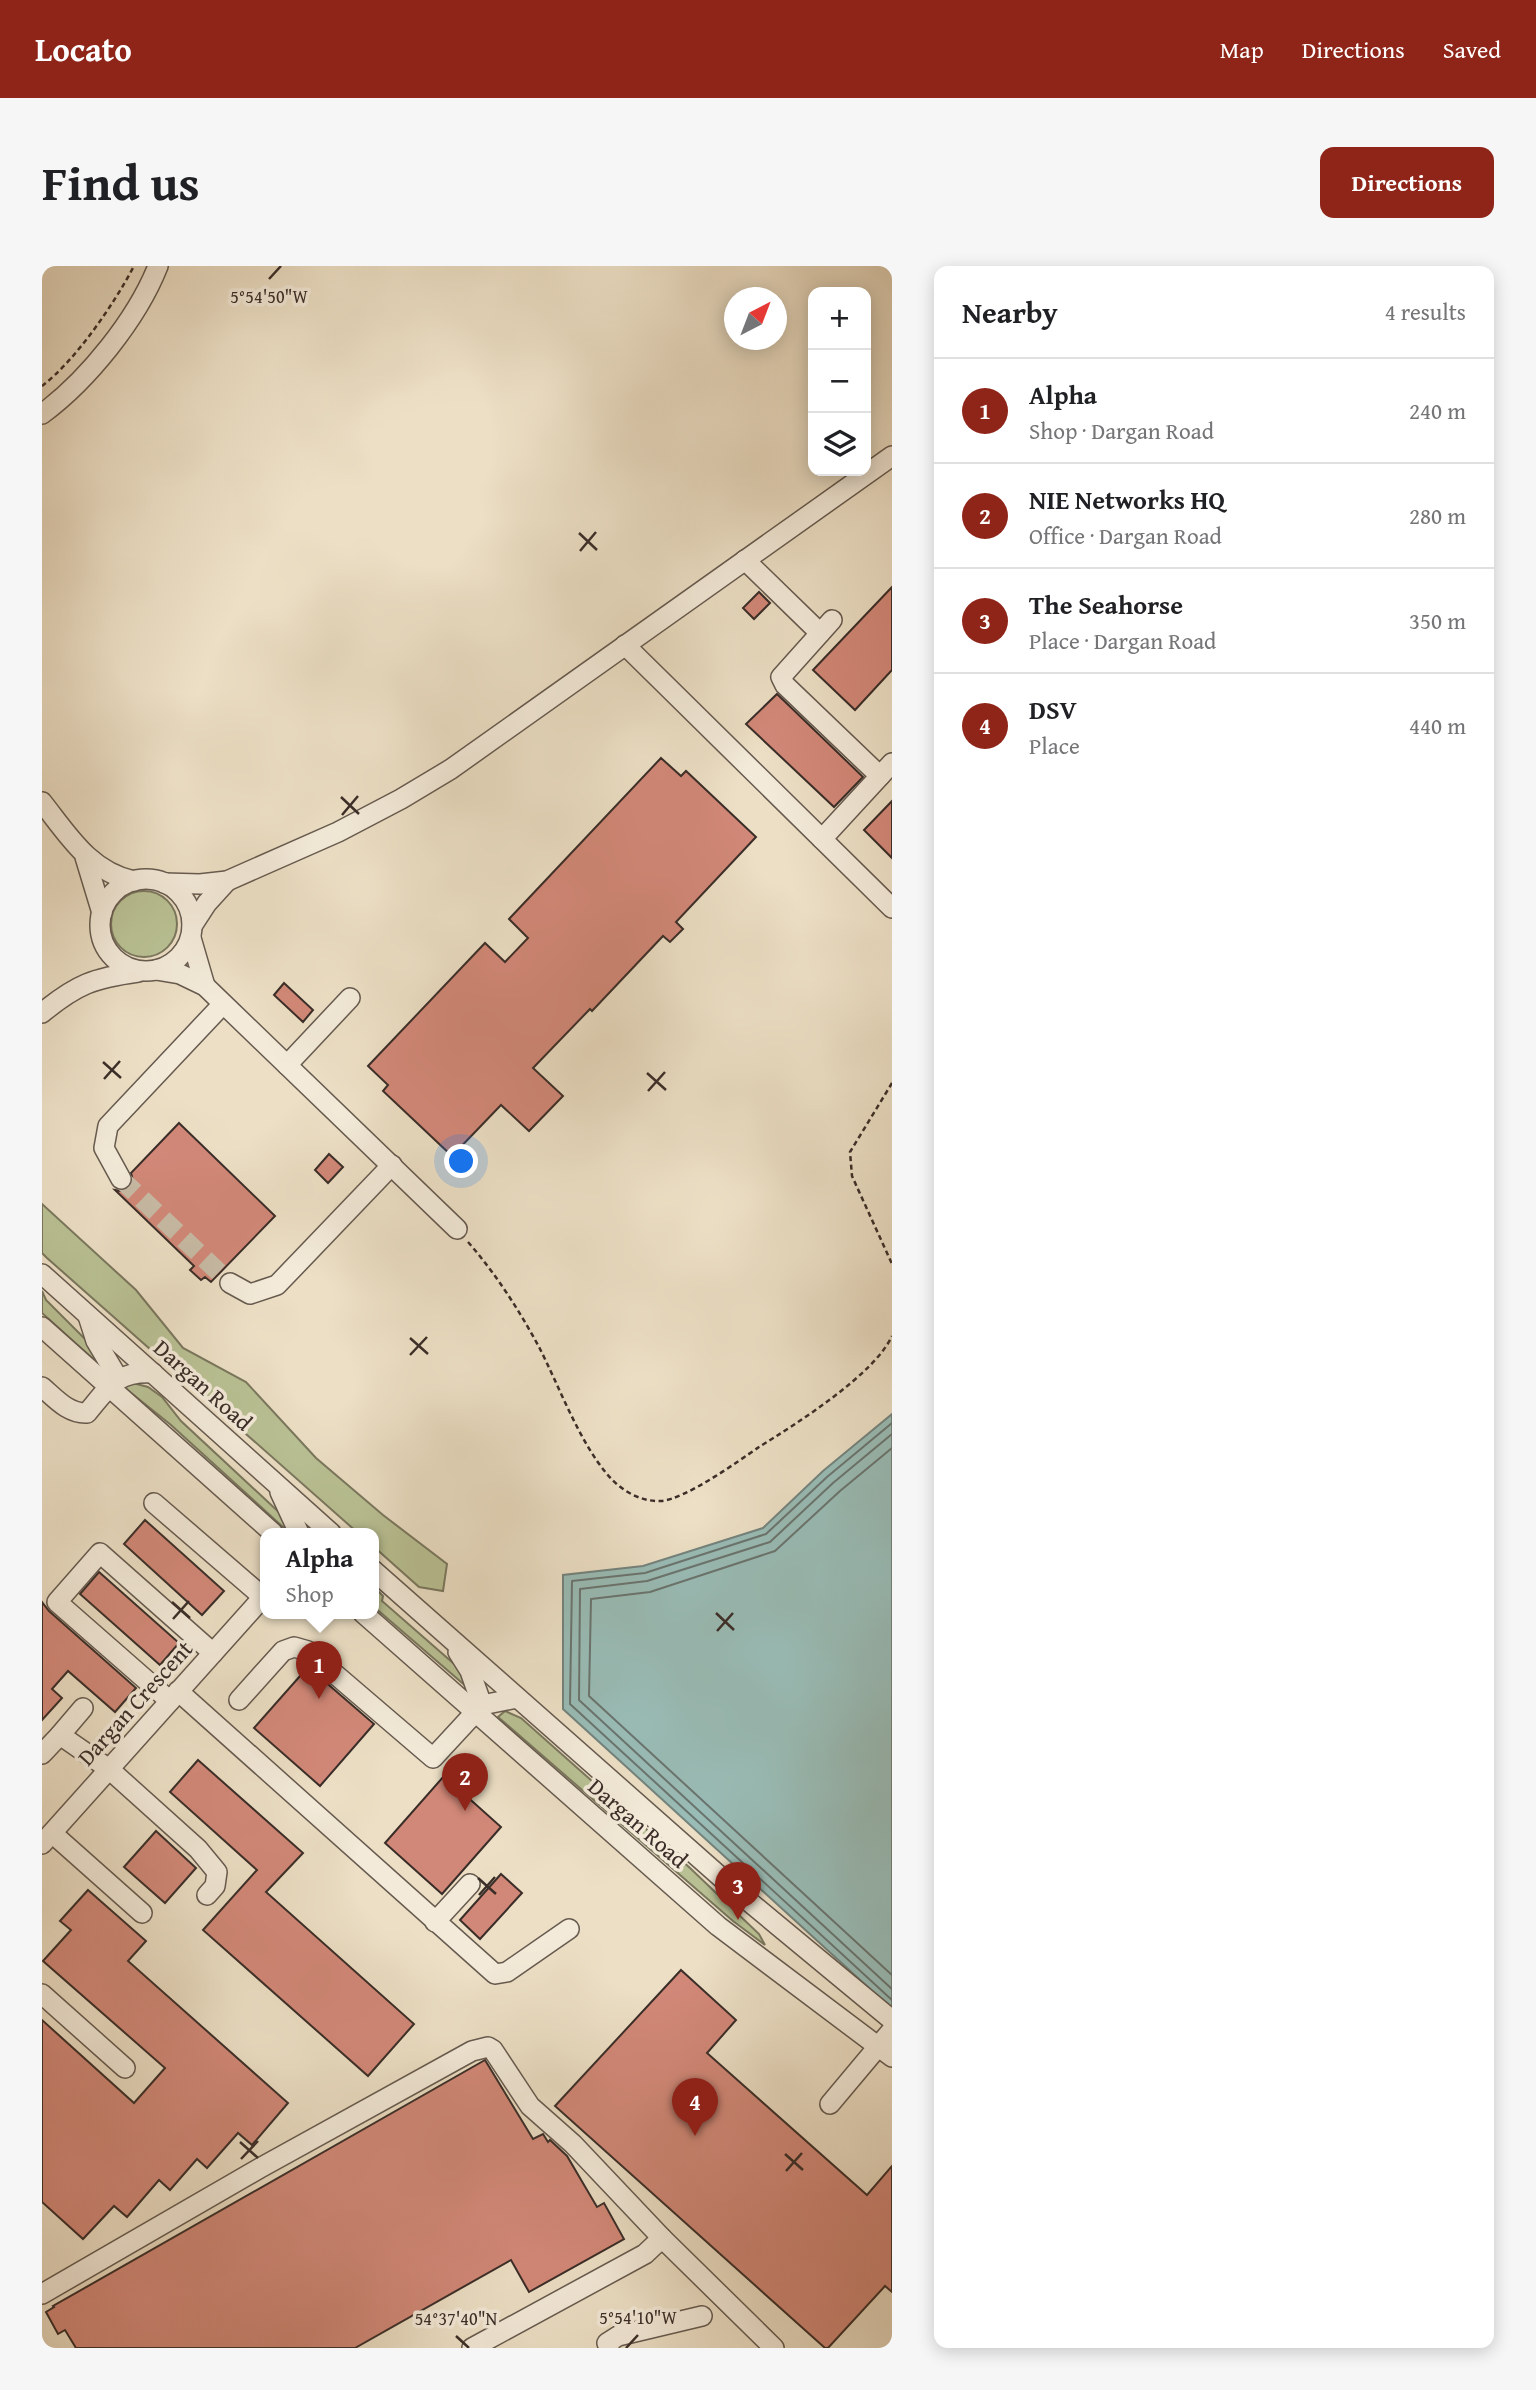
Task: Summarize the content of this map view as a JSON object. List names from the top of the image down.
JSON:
{
  "streets": {
    "street": ["Dargan Road", "Dargan Crescent"]
  },
  "north": "top right",
  "page": {
    "header": "Locato",
    "nav": ["Map", "Directions", "Saved"],
    "title": "Find us",
    "buttons": "Directions",
    "heading": ["Nearby", "4 results"],
    "map_buttons": ["+", "−"],
    "list": [
      {
        "mark": "1",
        "name": "Alpha",
        "note": "Shop · Dargan Road",
        "value": "240 m"
      },
      {
        "mark": "2",
        "name": "NIE Networks HQ",
        "note": "Office · Dargan Road",
        "value": "280 m"
      },
      {
        "mark": "3",
        "name": "The Seahorse",
        "note": "Place · Dargan Road",
        "value": "350 m"
      },
      {
        "mark": "4",
        "name": "DSV",
        "note": "Place",
        "value": "440 m"
      }
    ],
    "popup": ["Alpha", "Shop"],
    "pins": [
      "1",
      "2",
      "3",
      "4"
    ]
  },
  "coordinates": ["5°54'50\"W", "5°54'10\"W", "54°37'40\"N"]
}
